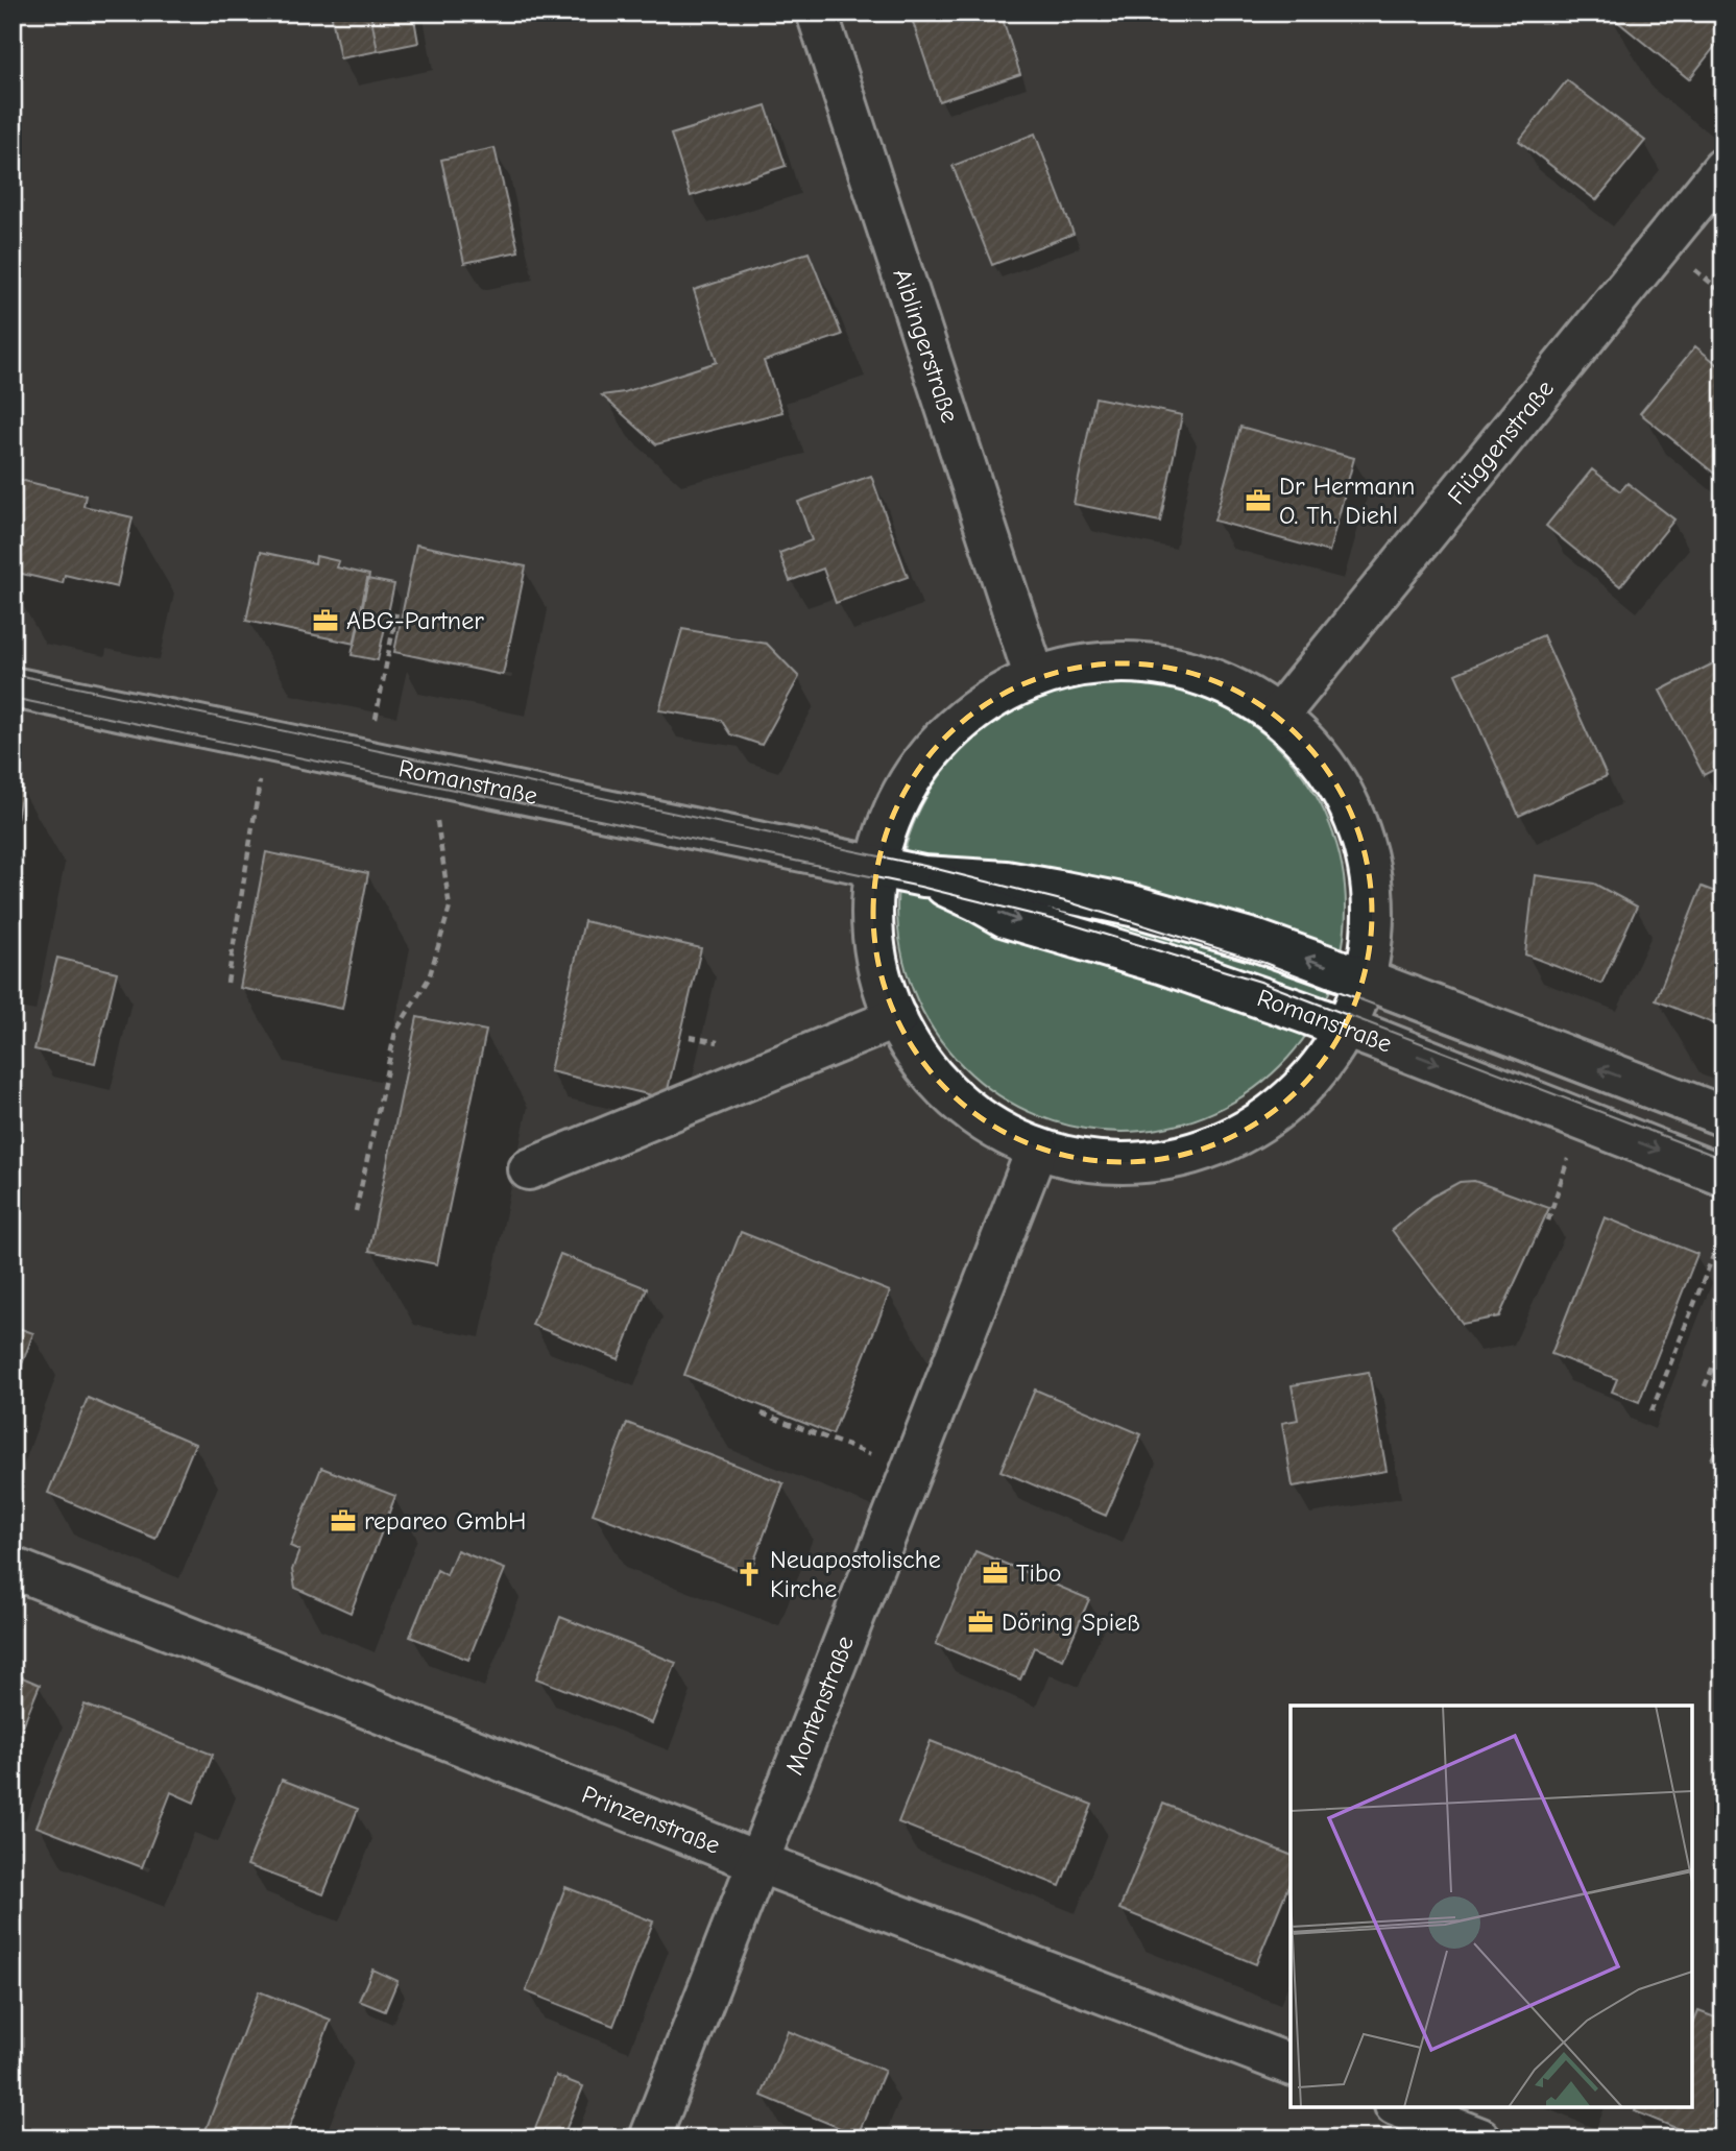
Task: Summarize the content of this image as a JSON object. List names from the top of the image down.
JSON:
{
  "streets": {
    "street": [
      "Aiblingerstraße",
      "Flüggenstraße",
      "Romanstraße",
      "Montenstraße",
      "Prinzenstraße"
    ]
  },
  "crossings": [
    ["Montenstraße", "Prinzenstraße"]
  ],
  "places": {
    "office": [
      "Dr Hermann O. Th. Diehl",
      "ABG-Partner",
      "repareo GmbH",
      "Tibo",
      "Döring Spieß"
    ],
    "church": ["Neuapostolische Kirche"]
  }
}
